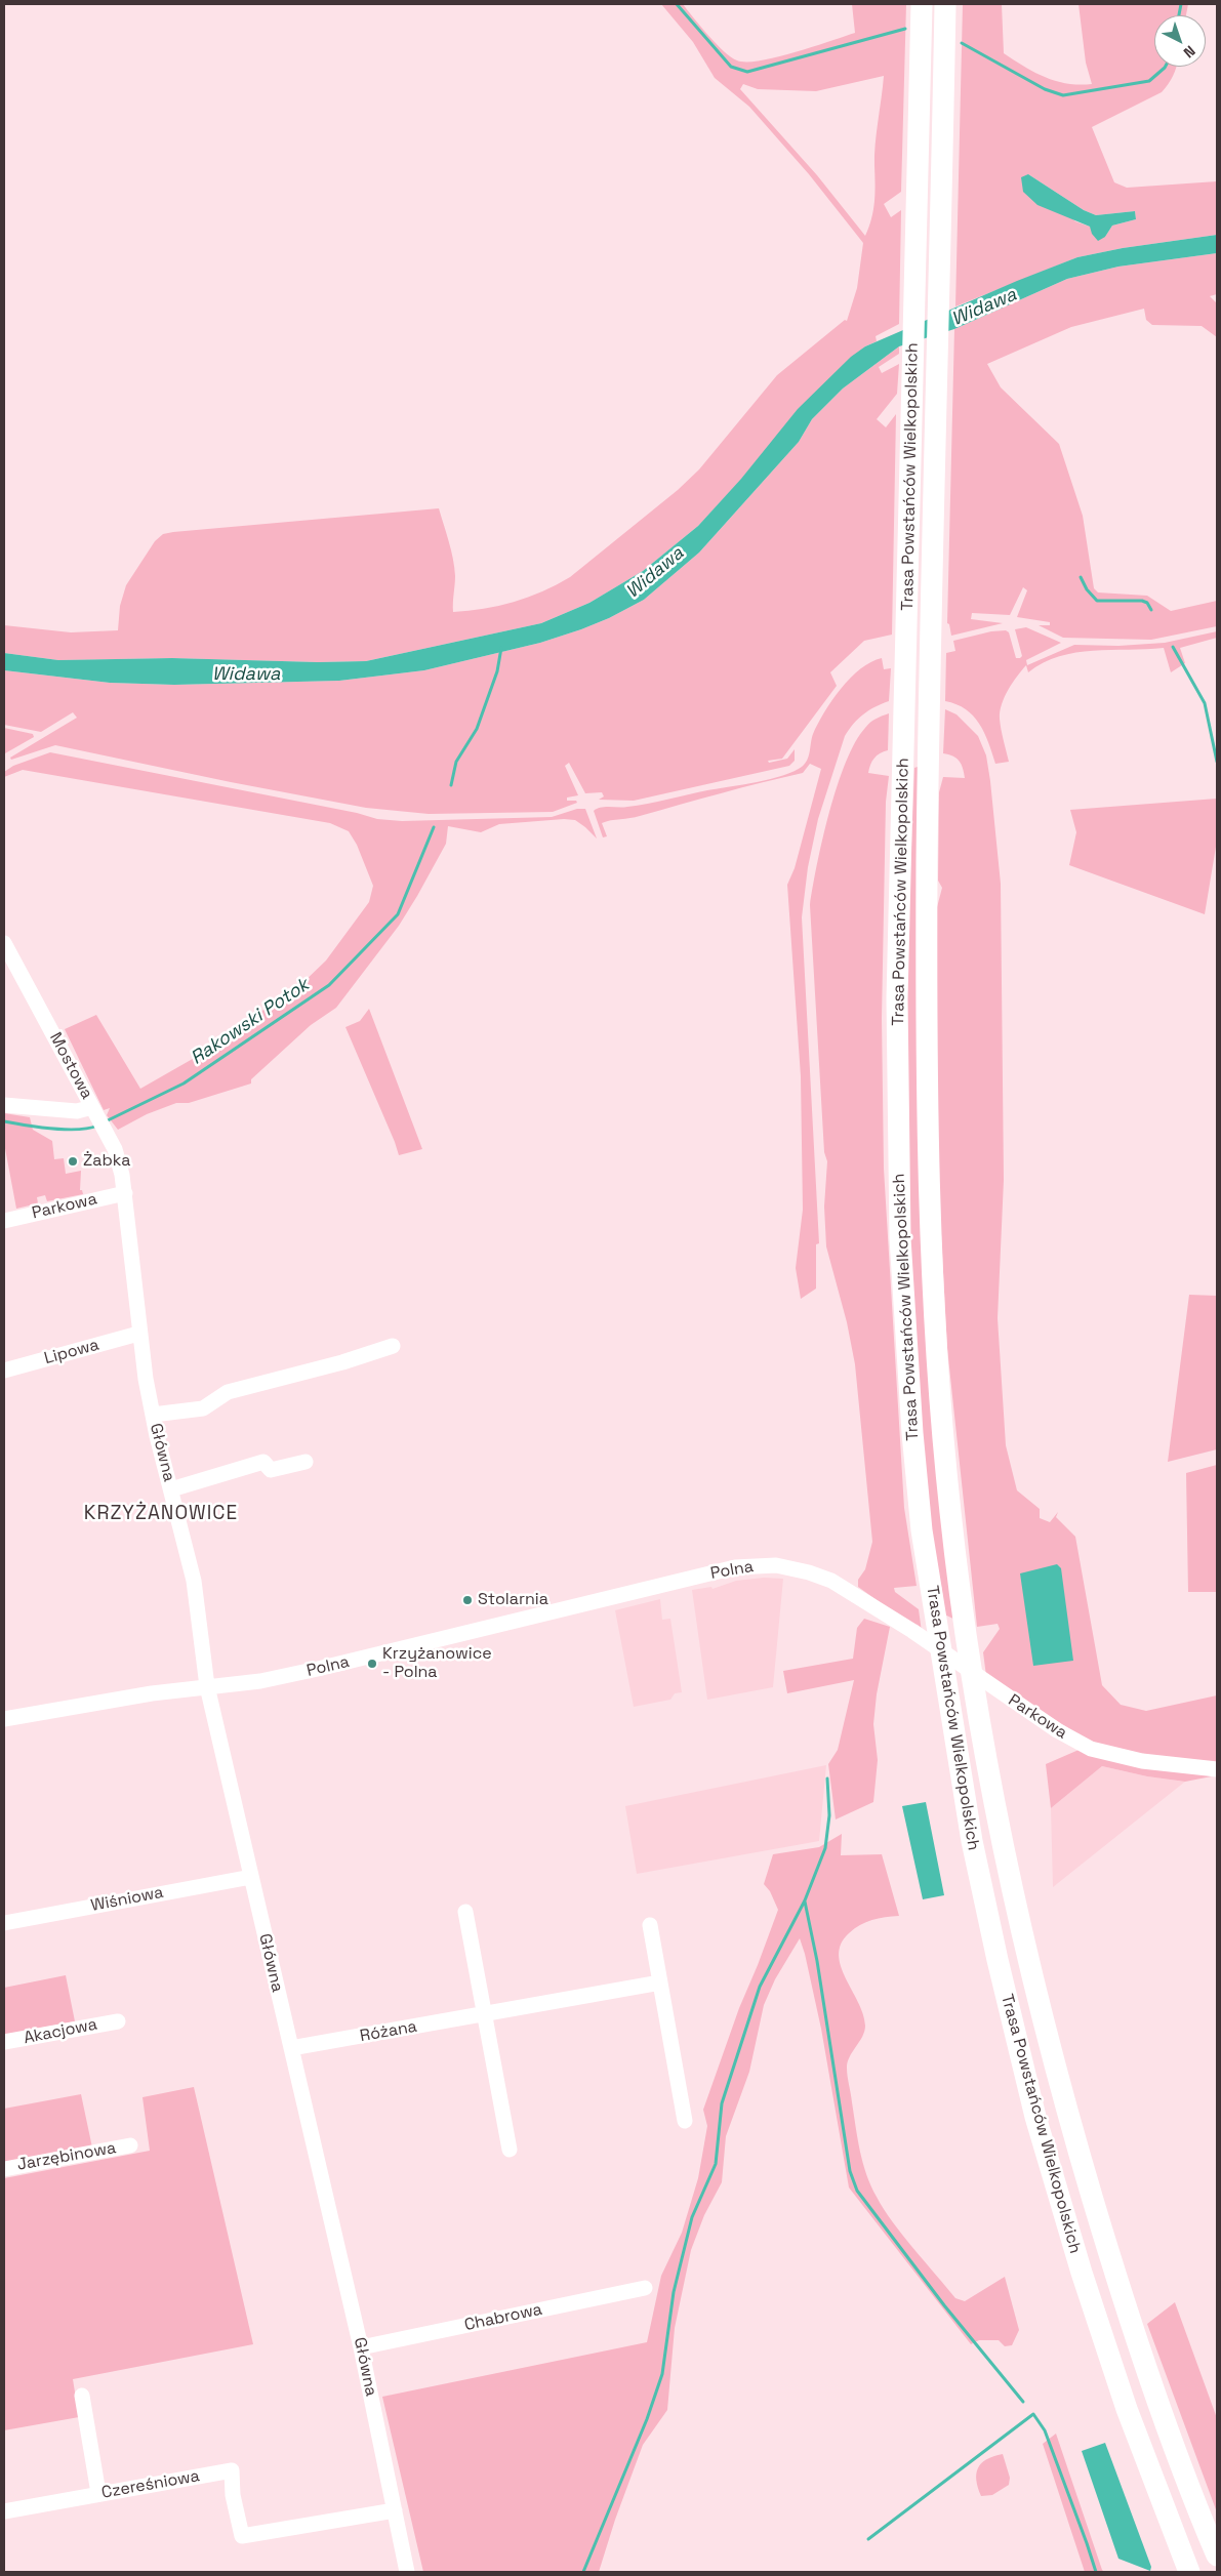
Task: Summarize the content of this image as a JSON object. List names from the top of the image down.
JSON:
{
  "streets": {
    "highway": ["Trasa Powstańców Wielkopolskich"],
    "street": [
      "Mostowa",
      "Parkowa",
      "Lipowa",
      "Główna",
      "Polna",
      "Wiśniowa",
      "Akacjowa",
      "Różana",
      "Jarzębinowa",
      "Chabrowa",
      "Czereśniowa"
    ]
  },
  "crossings": [
    ["Mostowa", "Parkowa"],
    ["Mostowa", "Główna"],
    ["Parkowa", "Główna"],
    ["Parkowa", "Polna"],
    ["Lipowa", "Główna"],
    ["Główna", "Polna"],
    ["Główna", "Wiśniowa"],
    ["Główna", "Różana"],
    ["Główna", "Chabrowa"],
    ["Główna", "Czereśniowa"]
  ],
  "districts": ["KRZYŻANOWICE"],
  "water": ["Widawa", "Rakowski Potok"],
  "places": ["Żabka", "Stolarnia", "Krzyżanowice - Polna"],
  "north": "bottom right"
}
